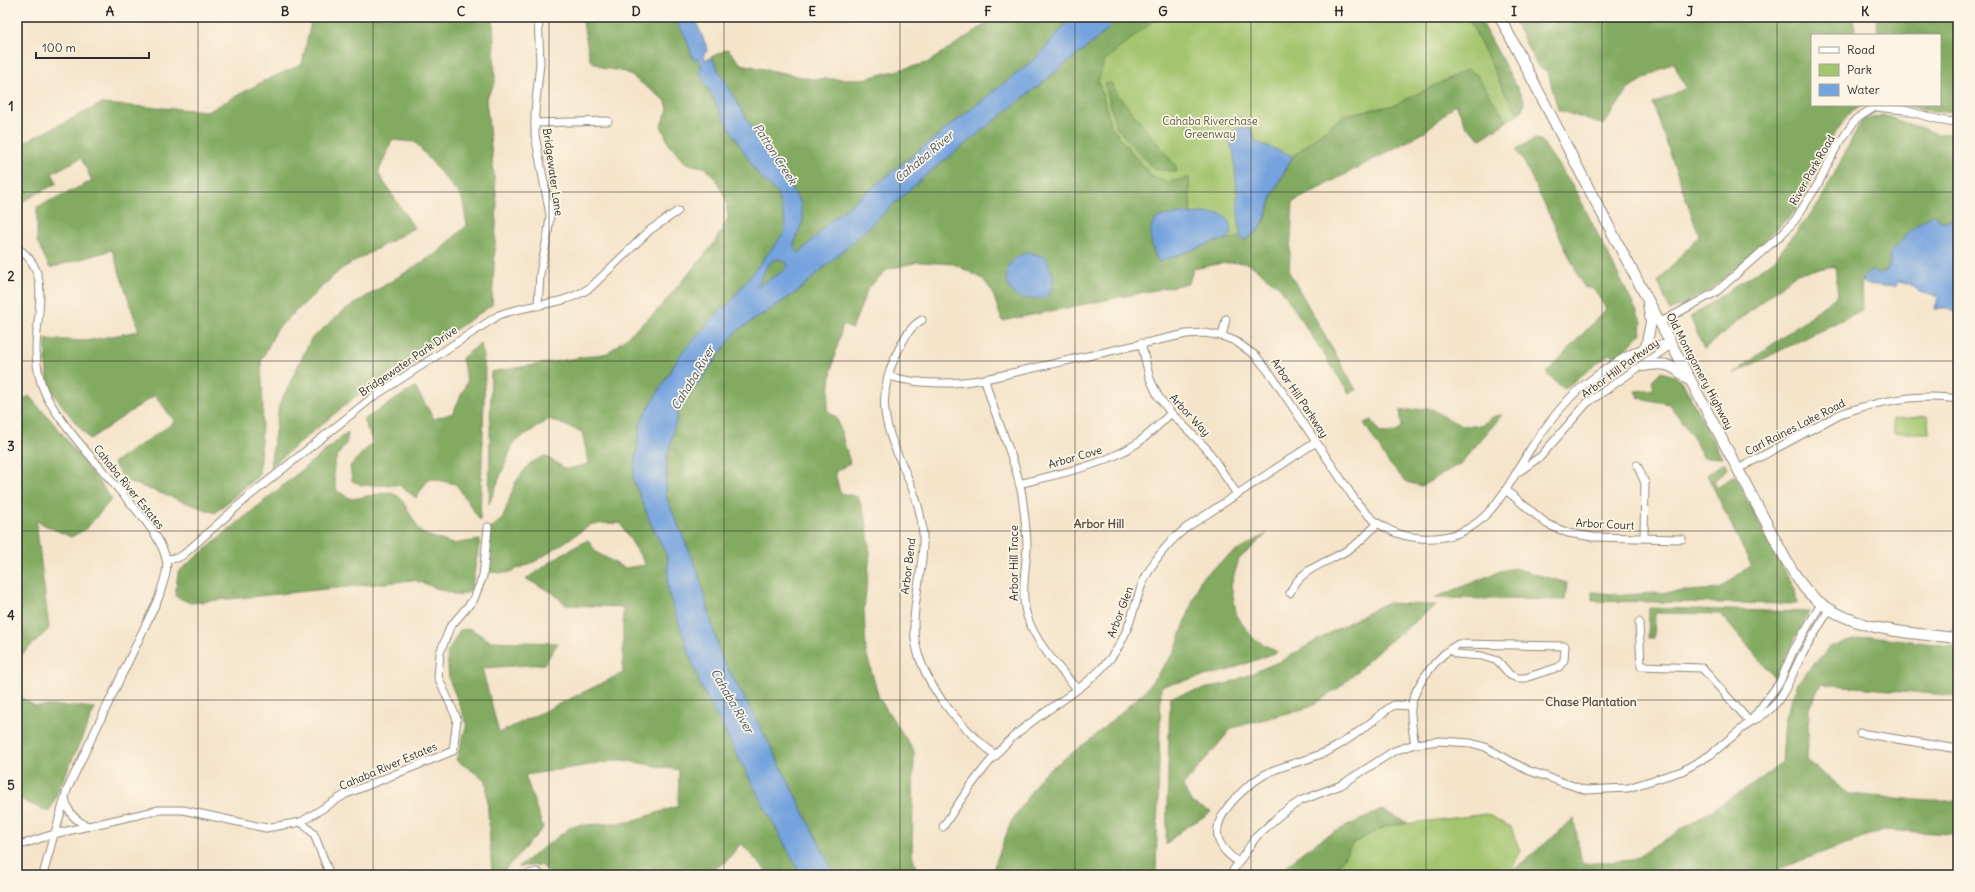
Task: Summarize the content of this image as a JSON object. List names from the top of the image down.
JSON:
{
  "streets": {
    "street": [
      "River Park Road",
      "Bridgewater Lane",
      "Bridgewater Park Drive",
      "Arbor Hill Parkway",
      "Old Montgomery Highway",
      "Arbor Way",
      "Carl Raines Lake Road",
      "Arbor Cove",
      "Cahaba River Estates",
      "Arbor Court",
      "Arbor Hill Trace",
      "Arbor Bend",
      "Arbor Glen"
    ]
  },
  "crossings": [
    ["River Park Road", "Old Montgomery Highway"],
    ["Bridgewater Lane", "Bridgewater Park Drive"],
    ["Bridgewater Park Drive", "Cahaba River Estates"],
    ["Arbor Hill Parkway", "Old Montgomery Highway"],
    ["Arbor Hill Parkway", "Arbor Way"],
    ["Arbor Hill Parkway", "Arbor Court"],
    ["Arbor Hill Parkway", "Arbor Hill Trace"],
    ["Arbor Hill Parkway", "Arbor Bend"],
    ["Arbor Hill Parkway", "Arbor Glen"],
    ["Old Montgomery Highway", "Carl Raines Lake Road"],
    ["Arbor Way", "Arbor Cove"],
    ["Arbor Way", "Arbor Glen"],
    ["Arbor Cove", "Arbor Hill Trace"],
    ["Arbor Hill Trace", "Arbor Glen"],
    ["Arbor Bend", "Arbor Glen"]
  ],
  "districts": ["Arbor Hill", "Chase Plantation"],
  "water": ["Patton Creek", "Cahaba River"],
  "parks": ["Cahaba Riverchase Greenway"],
  "legend": ["Road", "Park", "Water"],
  "scale_bar": "100 m",
  "grid": {
    "columns": [
      "A",
      "B",
      "C",
      "D",
      "E",
      "F",
      "G",
      "H",
      "I",
      "J",
      "K"
    ],
    "rows": [
      "1",
      "2",
      "3",
      "4",
      "5"
    ]
  }
}
